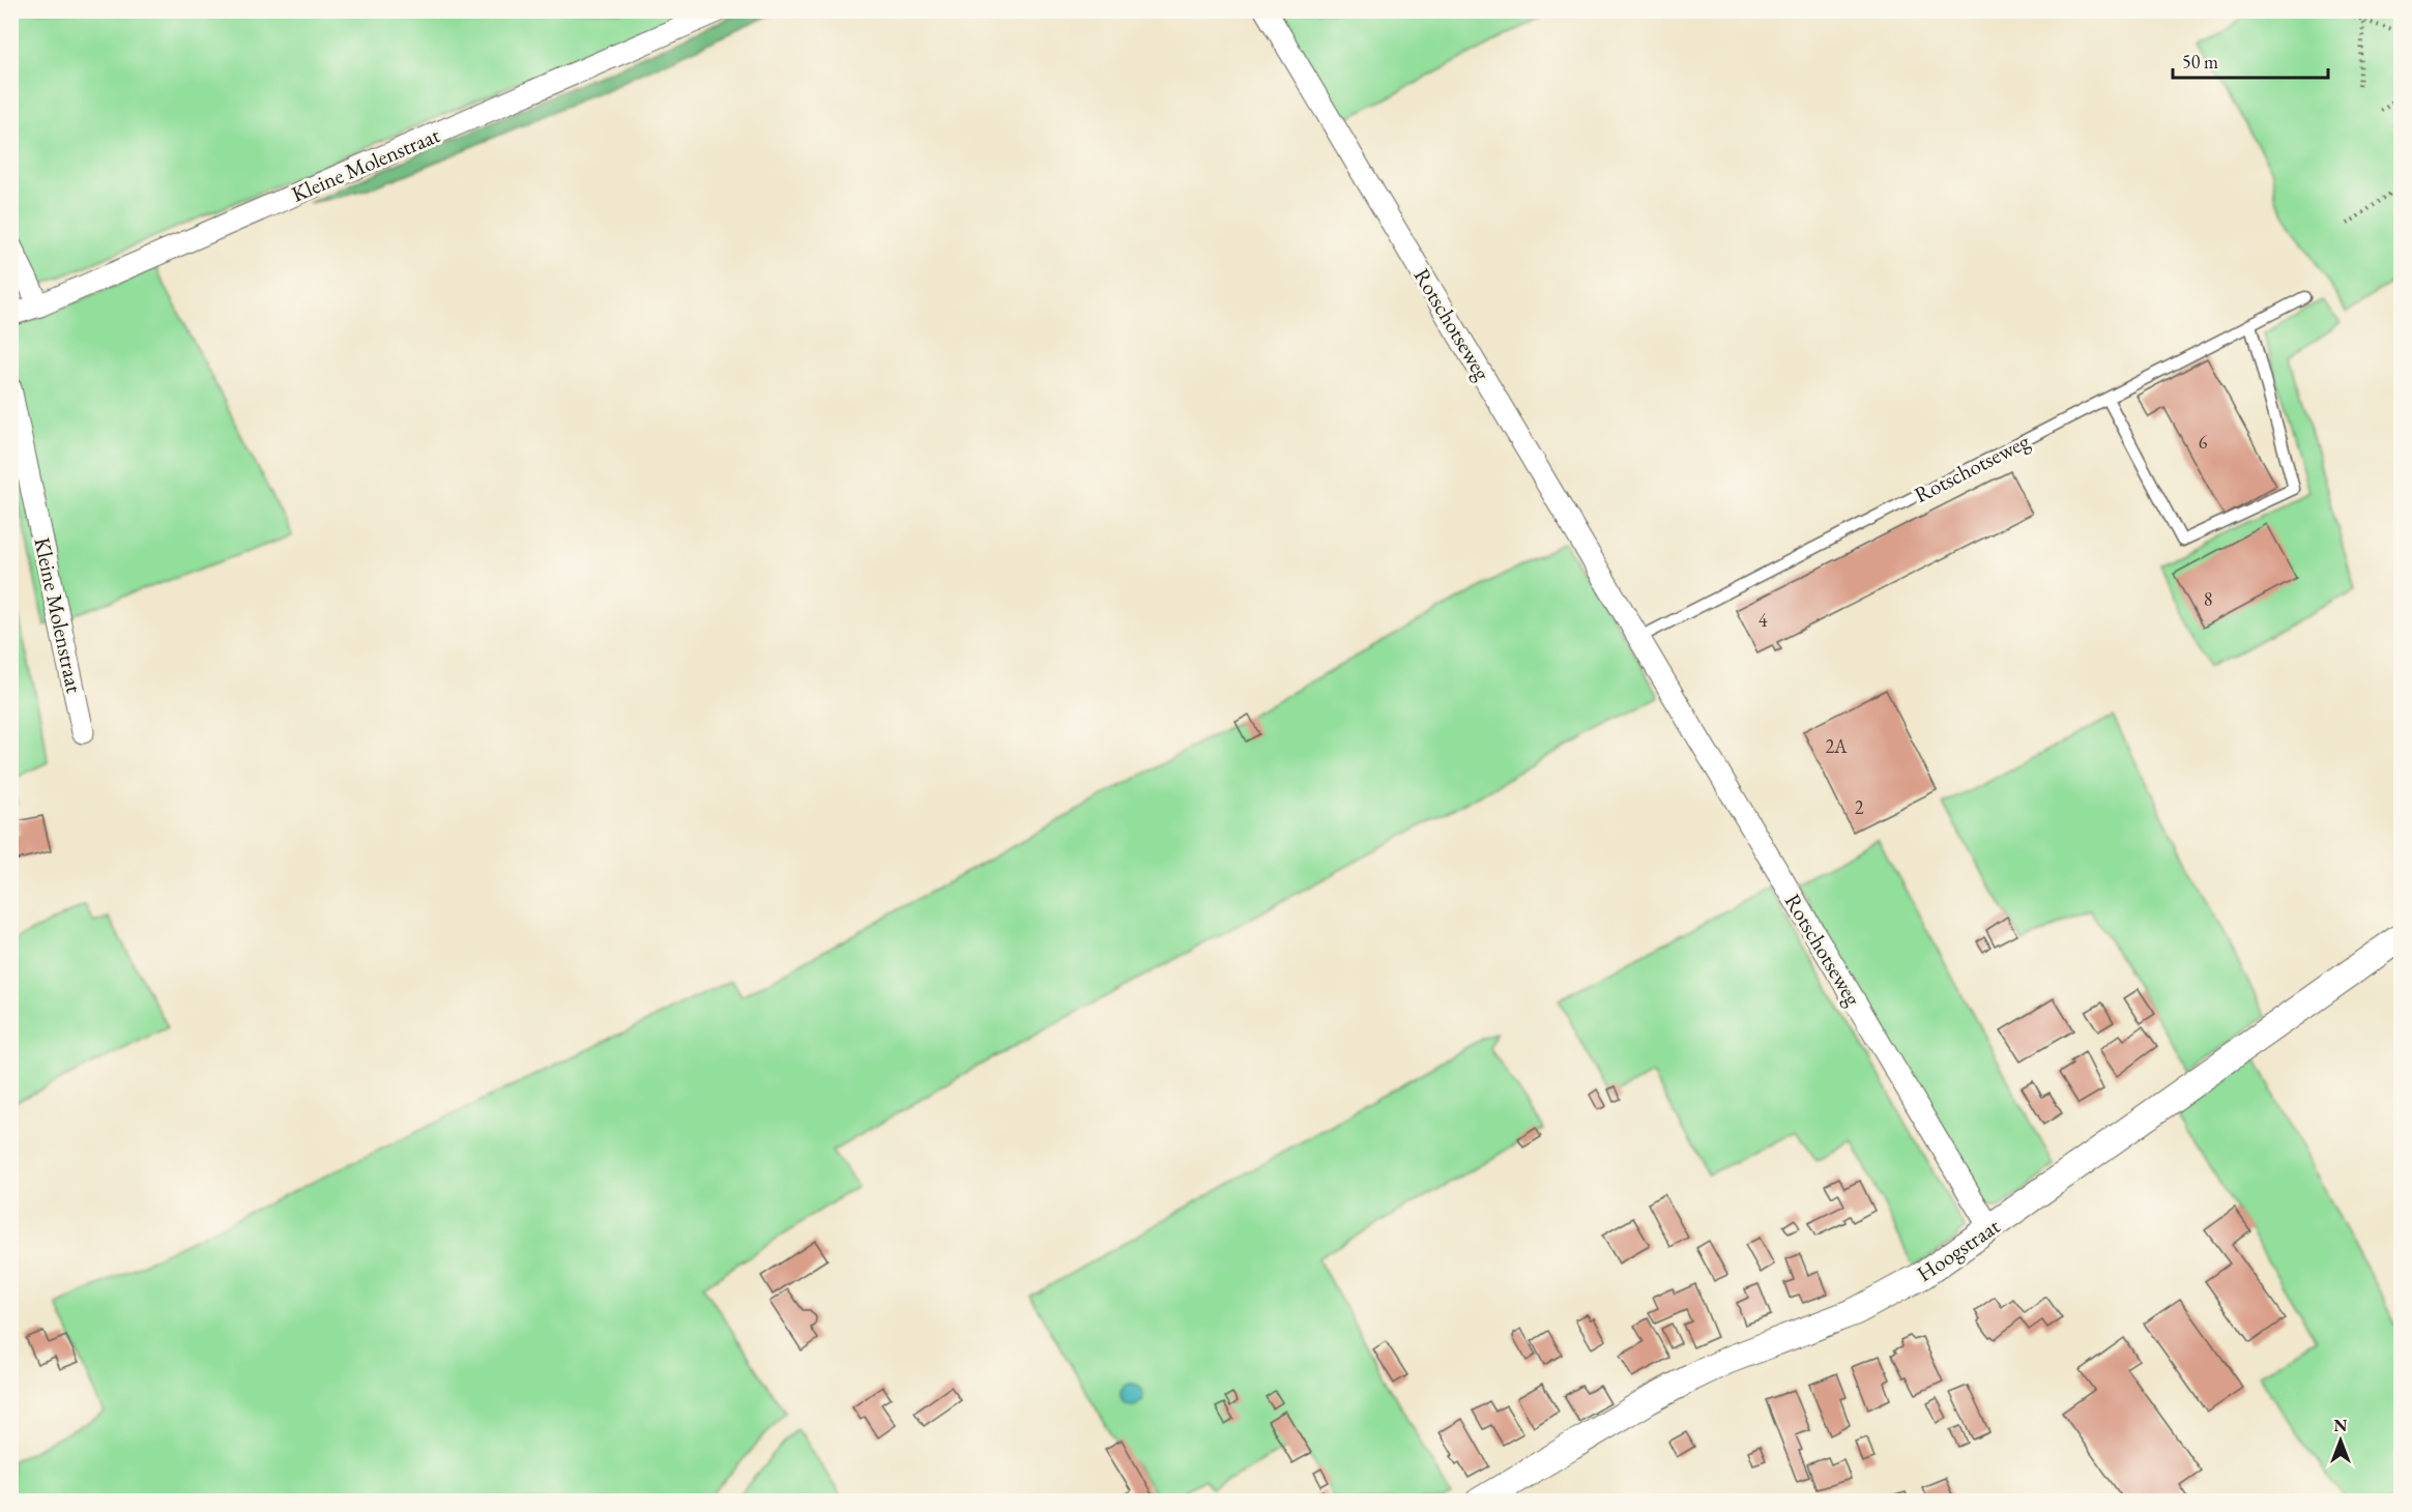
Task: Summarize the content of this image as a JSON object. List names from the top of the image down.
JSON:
{
  "streets": {
    "street": ["Kleine Molenstraat", "Rotschotseweg", "Hoogstraat"]
  },
  "crossings": [
    ["Rotschotseweg", "Hoogstraat"]
  ],
  "house_numbers": [
    "6",
    "8",
    "4",
    "2A",
    "2"
  ],
  "scale_bar": "50 m",
  "north": "top"
}
